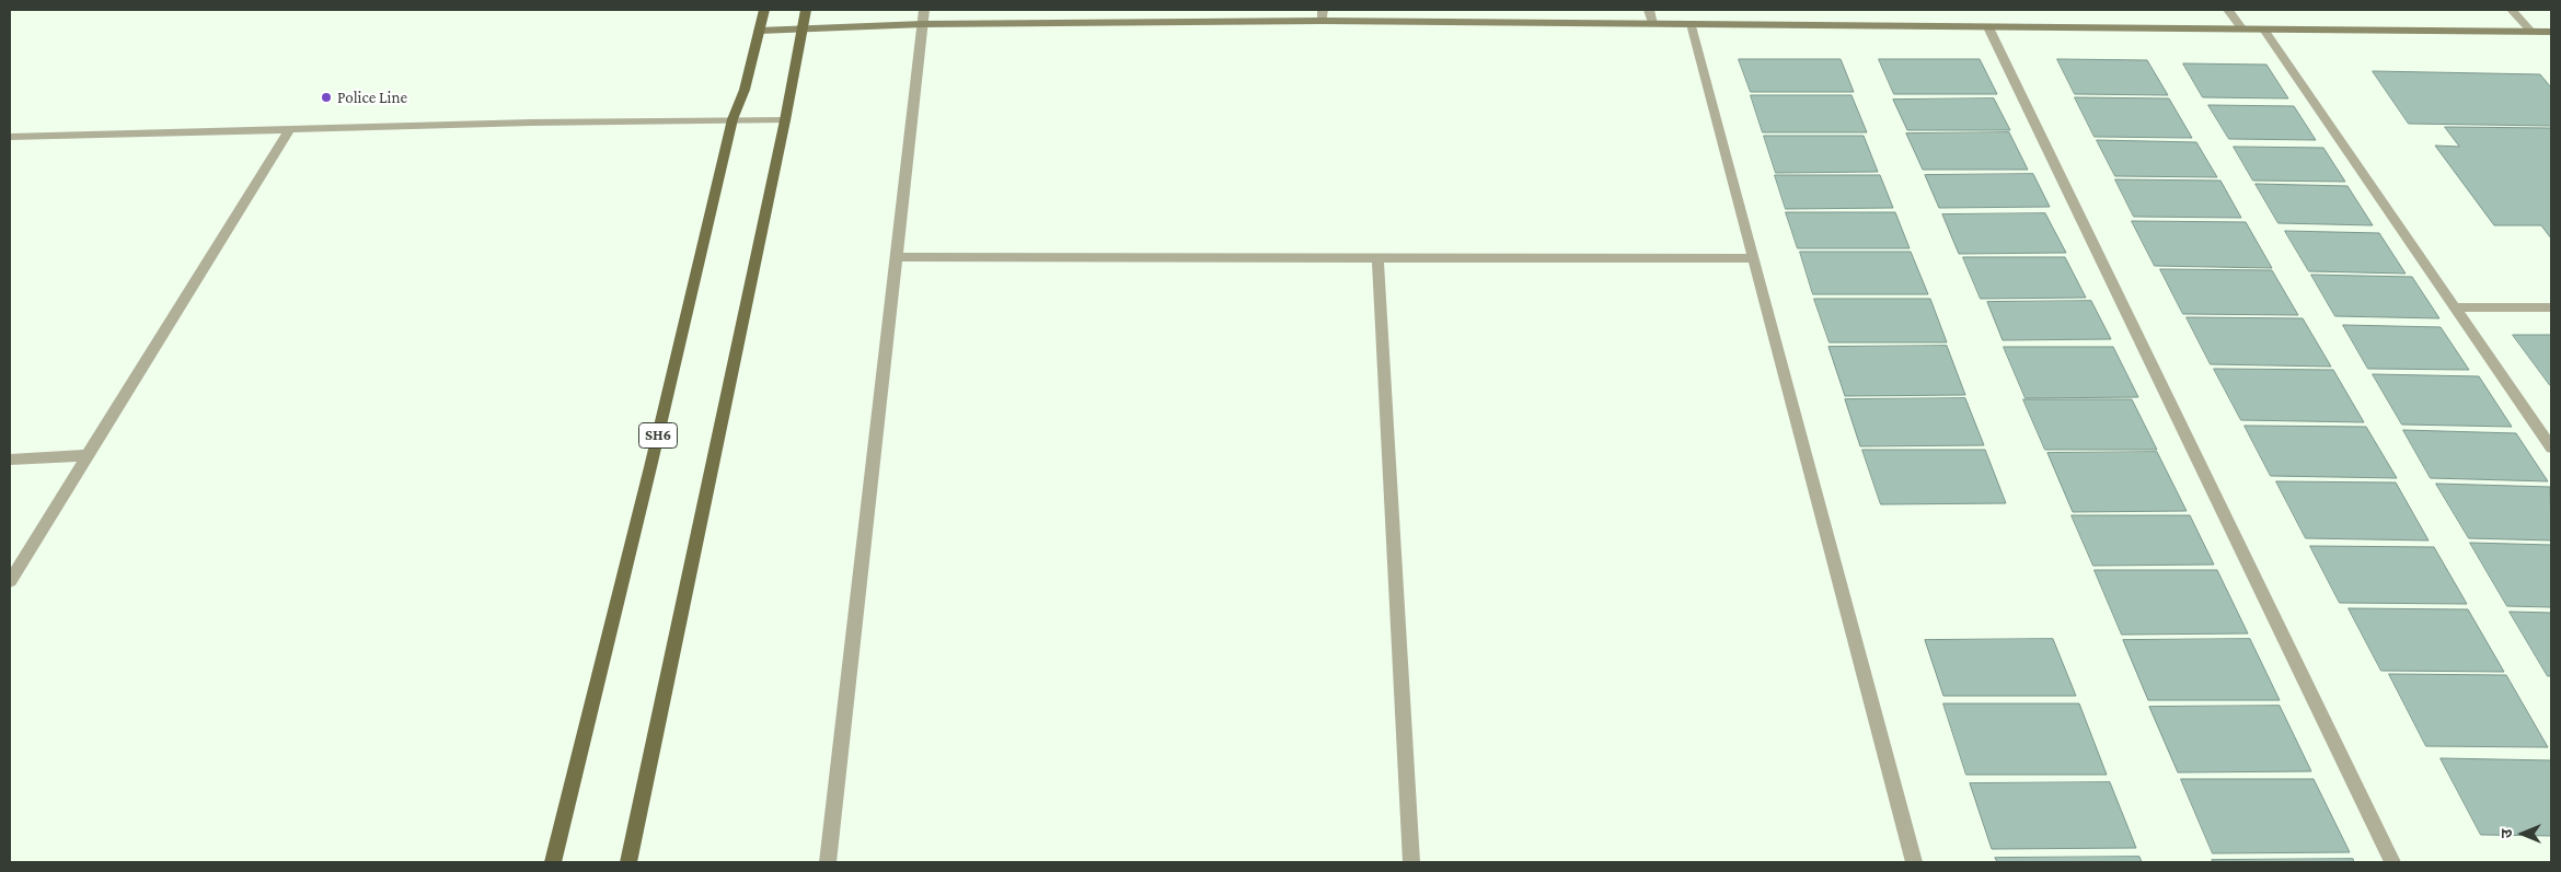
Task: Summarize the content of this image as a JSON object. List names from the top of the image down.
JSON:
{
  "streets": {
    "main road": ["SH6"]
  },
  "places": ["Police Line"],
  "north": "left"
}
